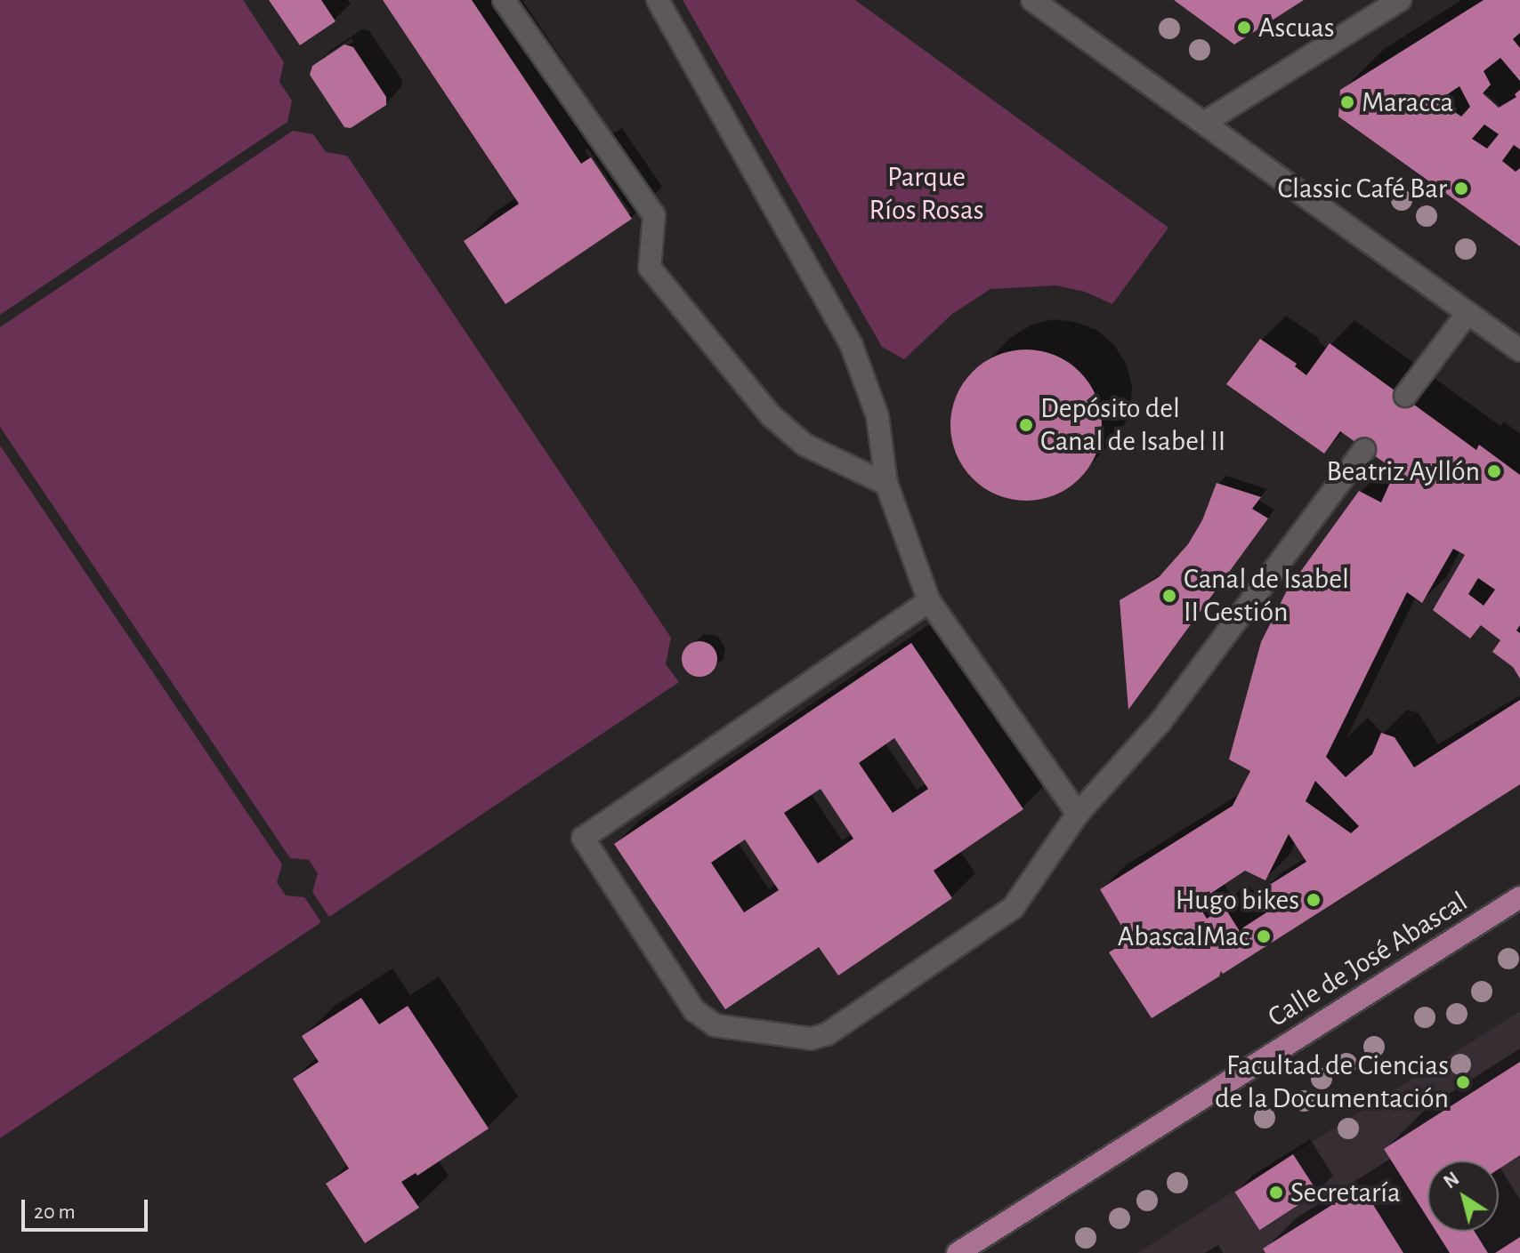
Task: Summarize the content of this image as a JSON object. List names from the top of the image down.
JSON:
{
  "streets": {
    "main road": ["Calle de José Abascal"]
  },
  "parks": ["Parque Ríos Rosas"],
  "places": [
    "Ascuas",
    "Maracca",
    "Classic Café Bar",
    "Depósito del Canal de Isabel II",
    "Beatriz Ayllón",
    "Canal de Isabel II Gestión",
    "Hugo bikes",
    "AbascalMac",
    "Facultad de Ciencias de la Documentación",
    "Secretaría"
  ],
  "scale_bar": "20 m",
  "north": "top left"
}
